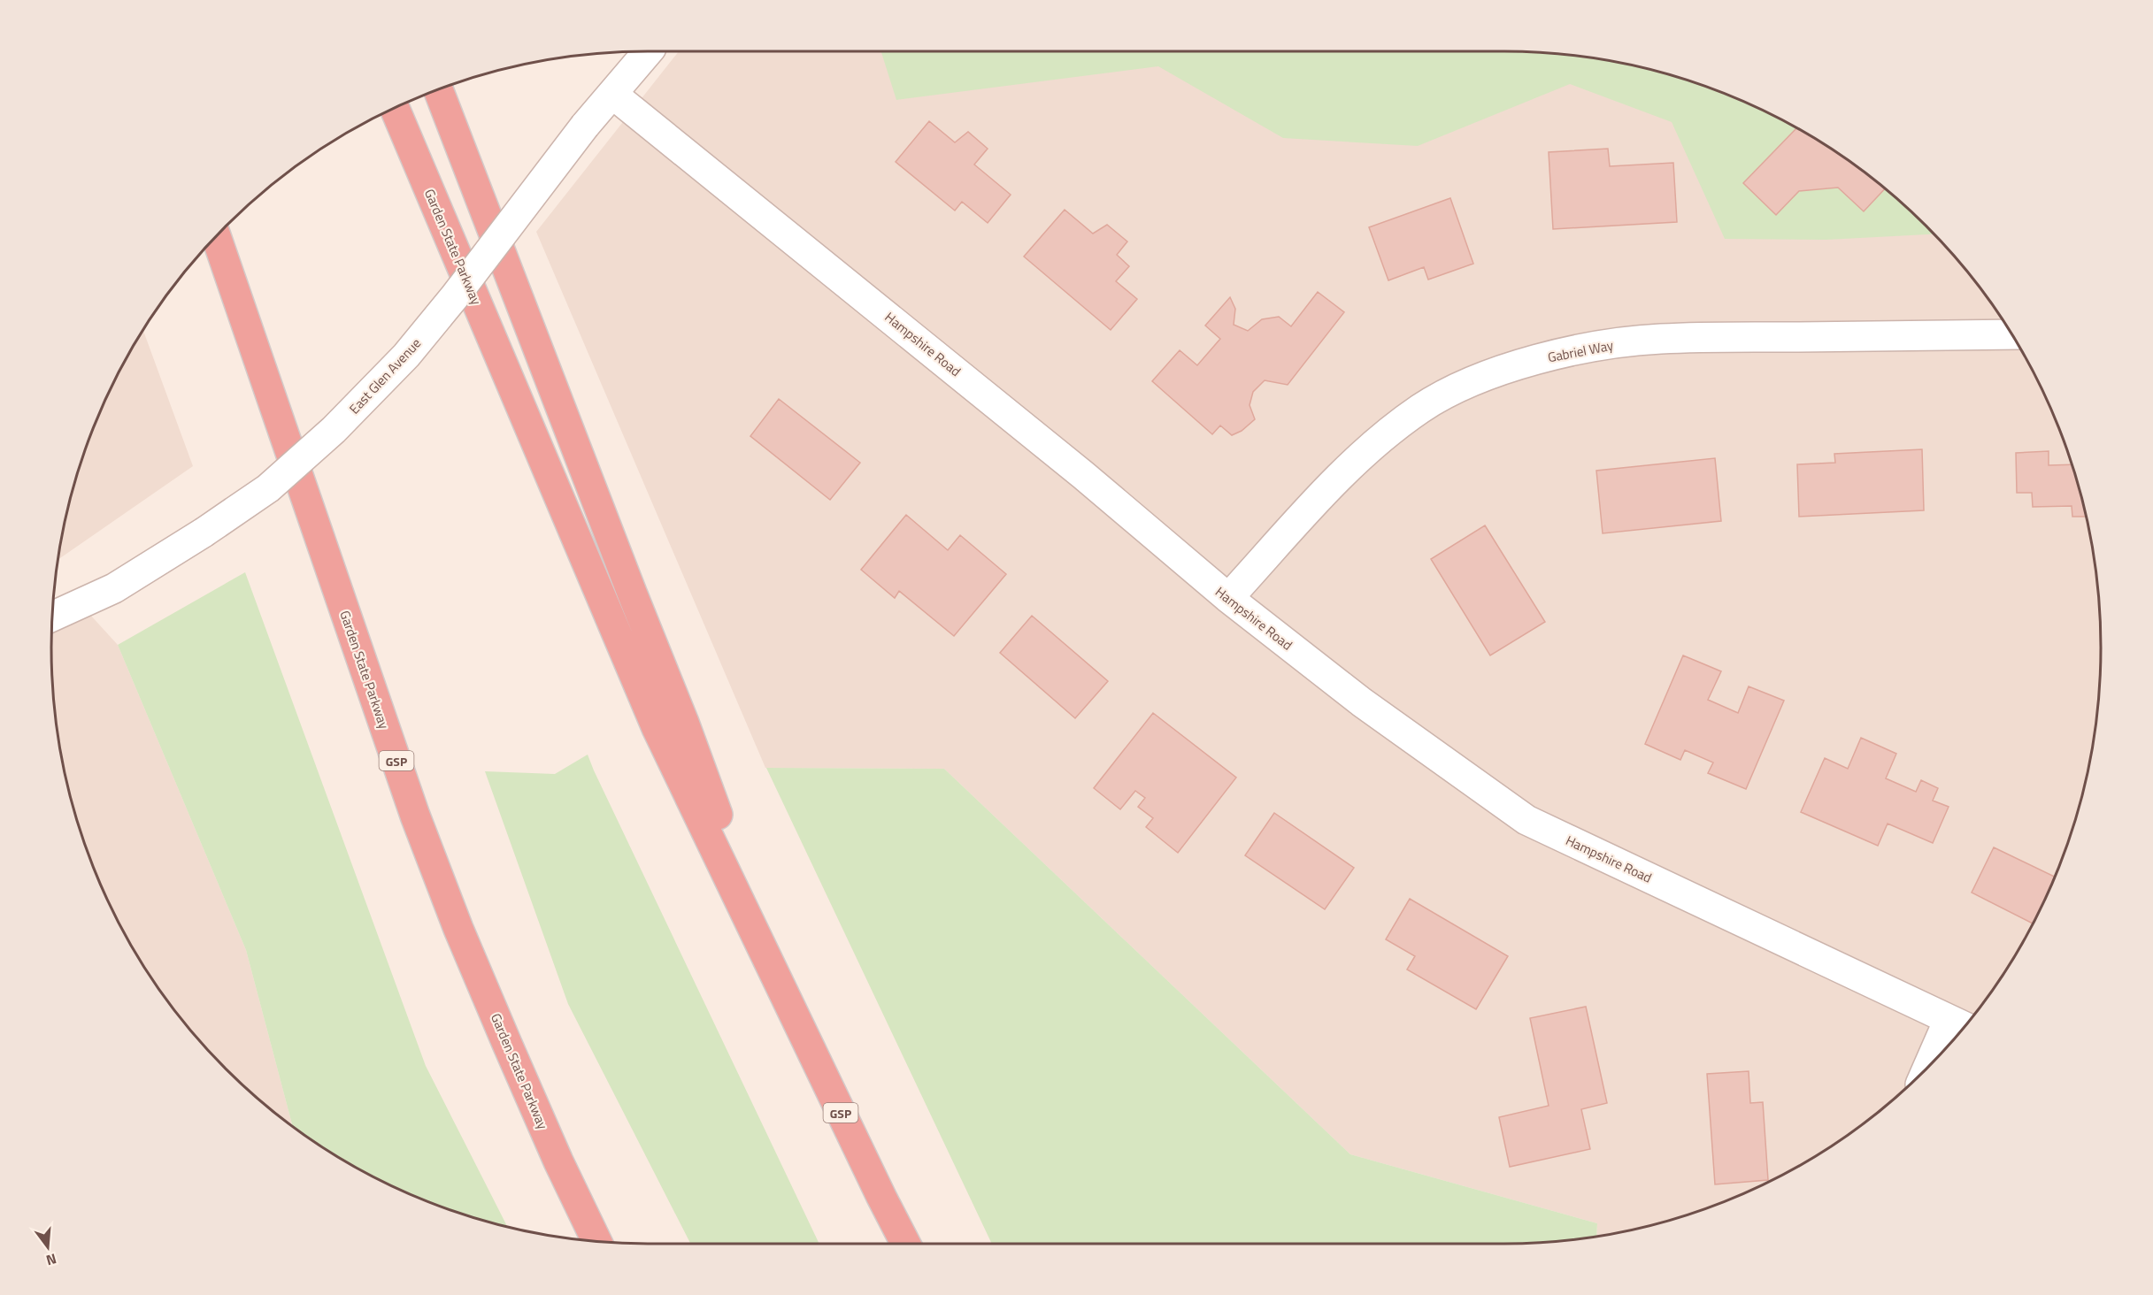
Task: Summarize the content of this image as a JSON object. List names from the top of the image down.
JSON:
{
  "streets": {
    "highway": ["Garden State Parkway", "GSP"],
    "street": ["Hampshire Road", "Gabriel Way", "East Glen Avenue"]
  },
  "crossings": [
    ["Hampshire Road", "Gabriel Way"],
    ["Hampshire Road", "East Glen Avenue"]
  ],
  "north": "bottom"
}
